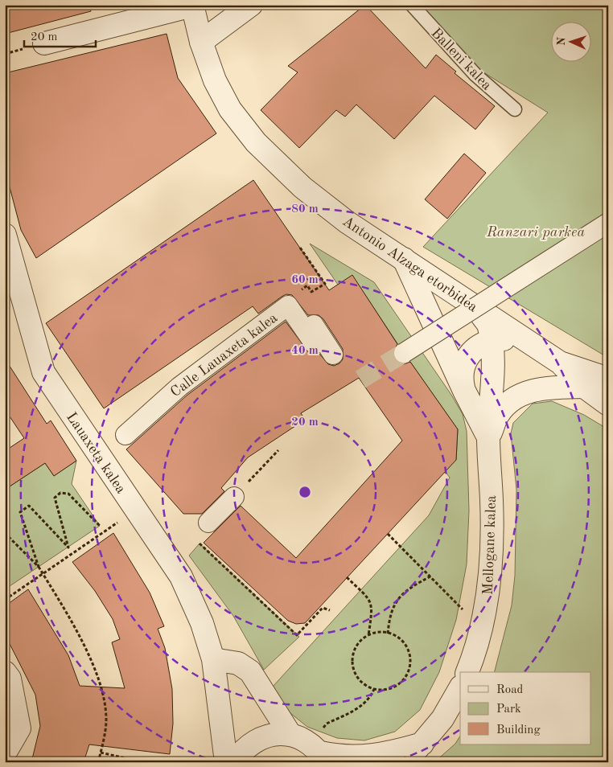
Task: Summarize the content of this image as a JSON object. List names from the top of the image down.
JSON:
{
  "streets": {
    "street": [
      "Antonio Alzaga etorbidea",
      "Calle Lauaxeta kalea",
      "Lauaxeta kalea",
      "Mellogane kalea"
    ],
    "lane": ["Balleni kalea"]
  },
  "crossings": [
    ["Antonio Alzaga etorbidea", "Mellogane kalea"]
  ],
  "parks": ["Ranzari parkea"],
  "legend": ["Road", "Park", "Building"],
  "scale_bar": "20 m",
  "north": "left",
  "rings": [
    "80 m",
    "60 m",
    "40 m",
    "20 m"
  ]
}
